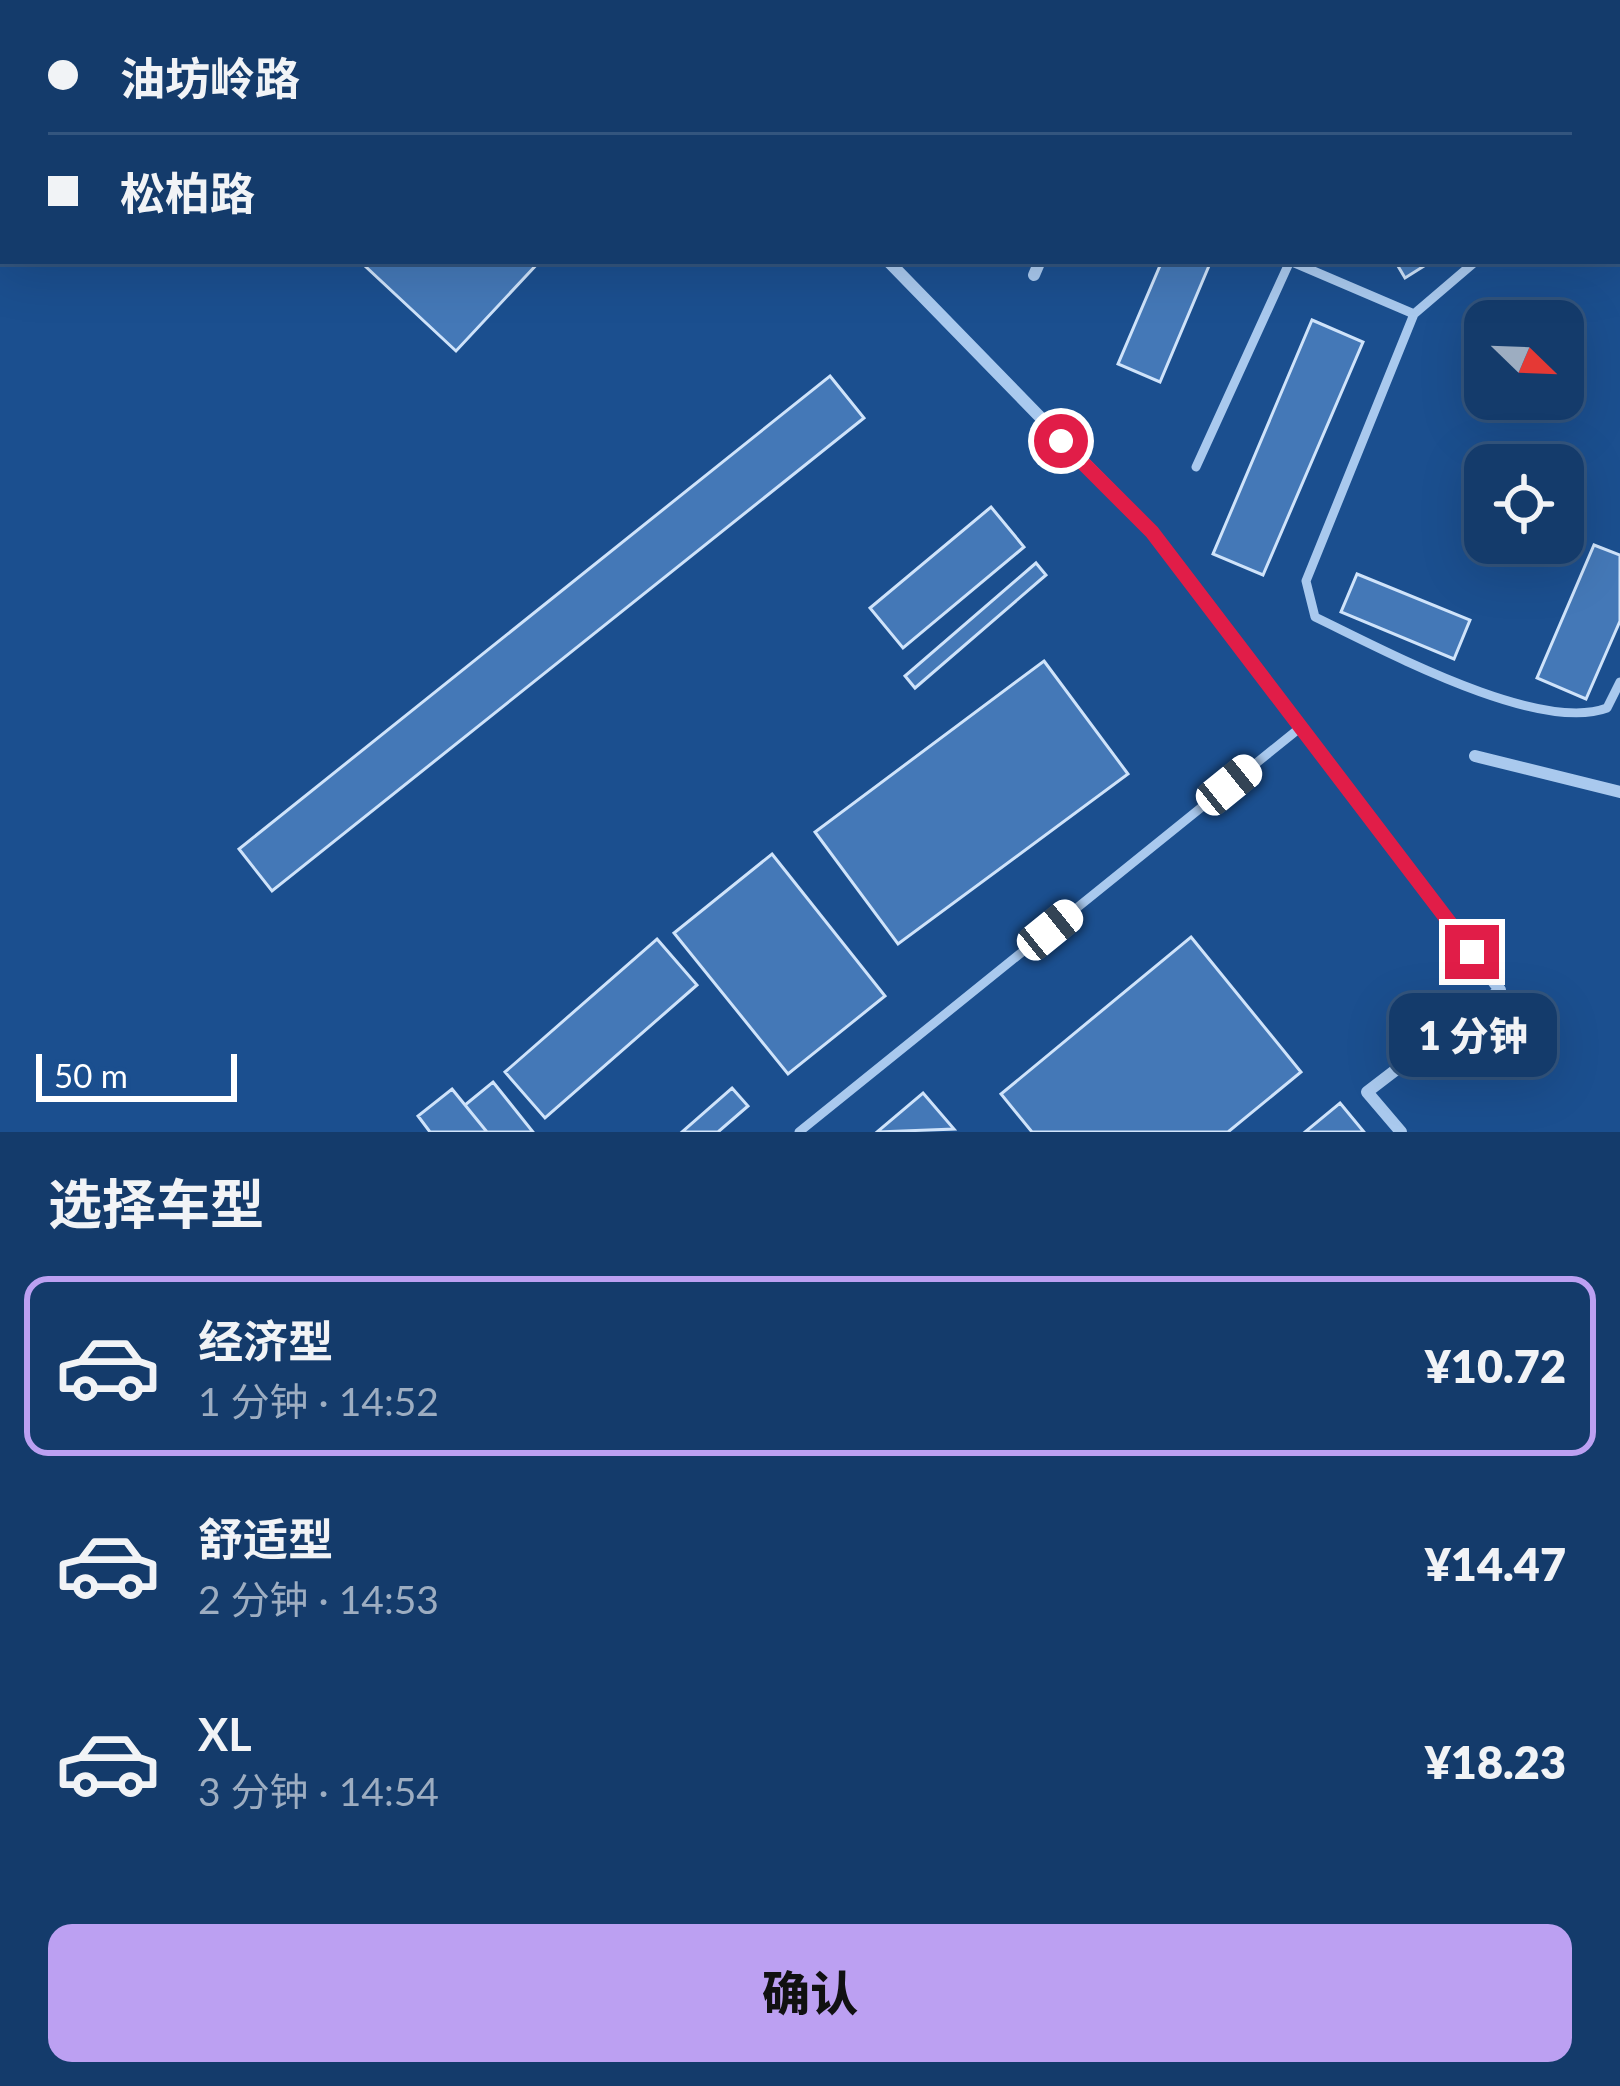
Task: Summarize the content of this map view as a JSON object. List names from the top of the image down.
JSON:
{
  "scale_bar": "50 m",
  "north": "bottom right",
  "page": {
    "banner": ["油坊岭路", "松柏路"],
    "bubble": "1 分钟",
    "scale": "50 m",
    "heading": "选择车型",
    "list": [
      {
        "name": "经济型",
        "note": "1 分钟 · 14:52",
        "value": "¥10.72"
      },
      {
        "name": "舒适型",
        "note": "2 分钟 · 14:53",
        "value": "¥14.47"
      },
      {
        "name": "XL",
        "note": "3 分钟 · 14:54",
        "value": "¥18.23"
      }
    ],
    "buttons": "确认"
  }
}
